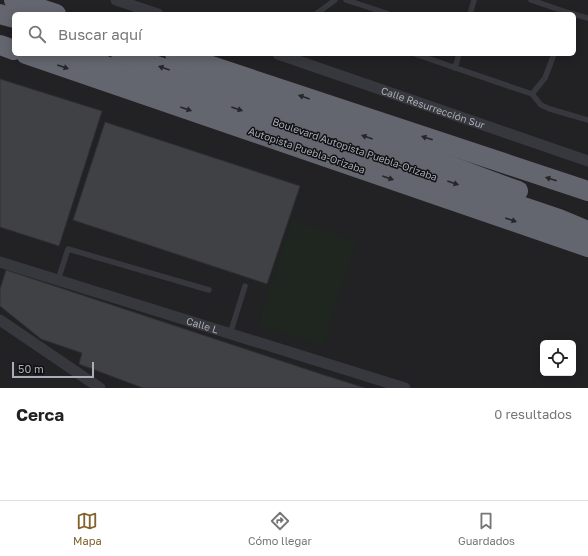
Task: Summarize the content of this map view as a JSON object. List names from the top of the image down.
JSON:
{
  "streets": {
    "highway": ["Boulevard Autopista Puebla-Orizaba", "Autopista Puebla-Orizaba"],
    "street": ["Calle Resurrección Sur", "Calle L"]
  },
  "scale_bar": "50 m",
  "page": {
    "search": "Buscar aquí",
    "scale": "50 m",
    "heading": ["Cerca", "0 resultados"],
    "nav": ["Mapa", "Cómo llegar", "Guardados"]
  }
}
